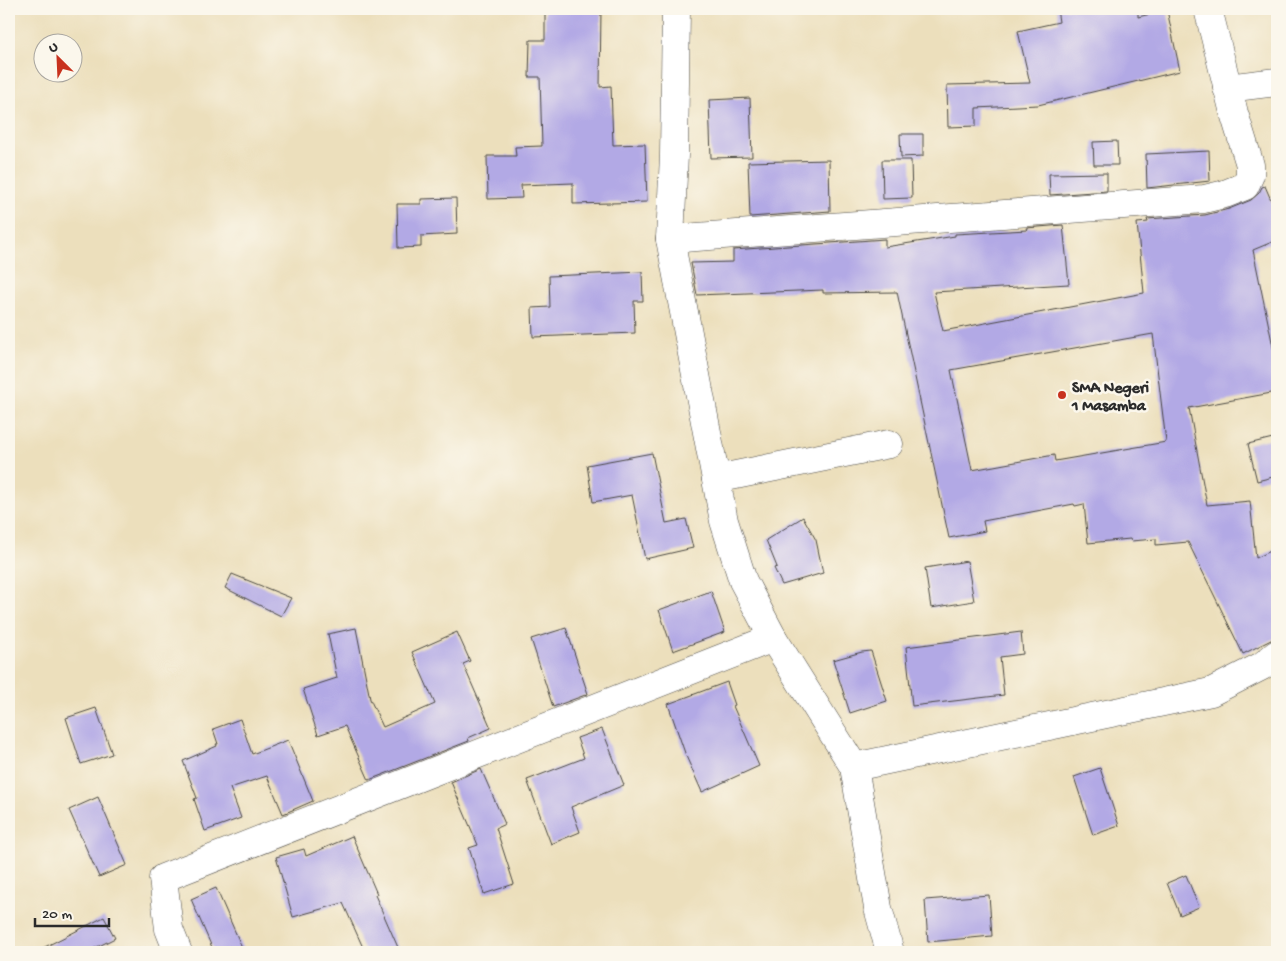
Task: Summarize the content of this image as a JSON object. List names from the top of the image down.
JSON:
{
  "places": ["SMA Negeri 1 Masamba"],
  "scale_bar": "20 m",
  "north": "top left"
}
